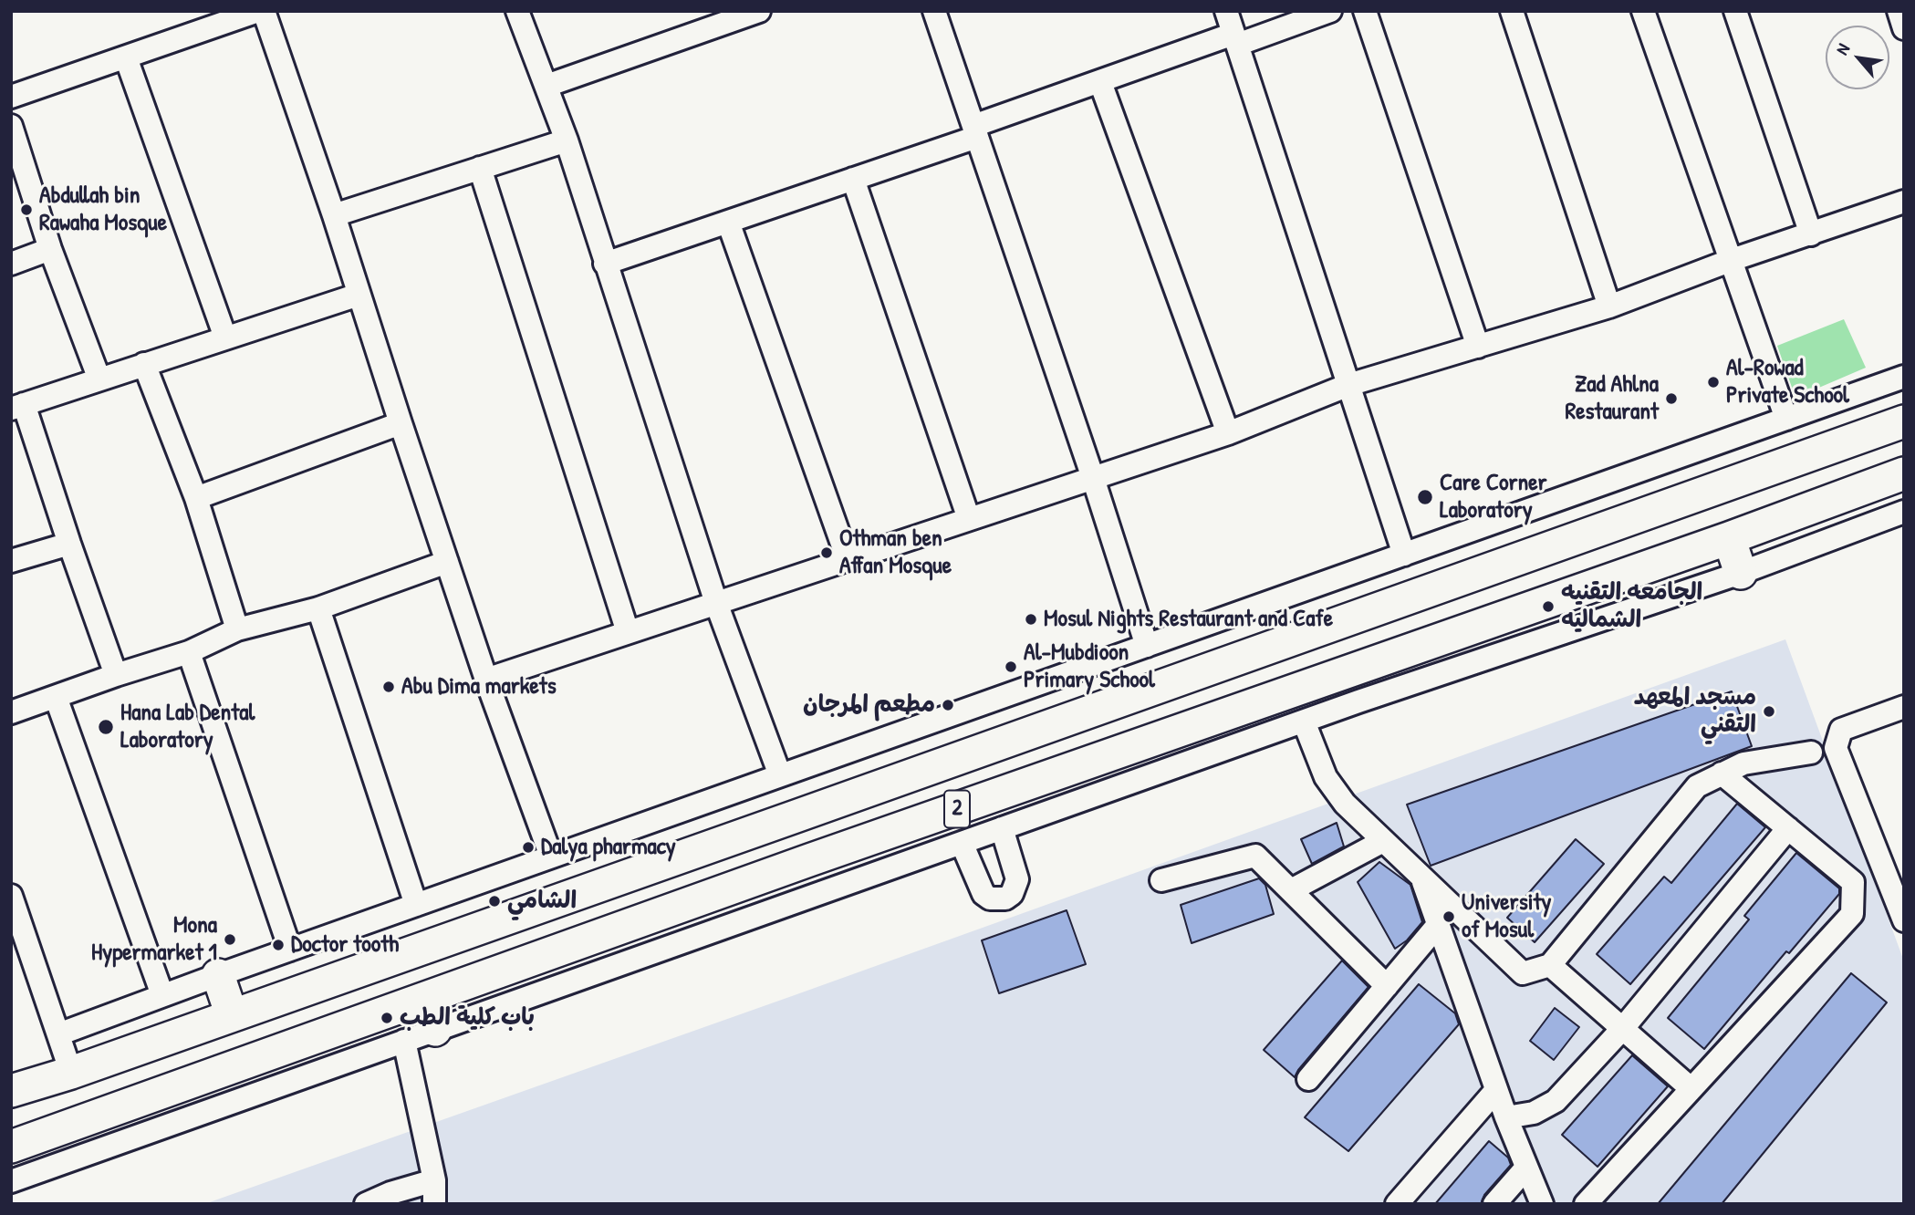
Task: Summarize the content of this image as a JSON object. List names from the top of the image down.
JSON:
{
  "streets": {
    "highway": ["2"]
  },
  "places": [
    "Abdullah bin Rawaha Mosque",
    "Al-Rowad Private School",
    "Zad Ahlna Restaurant",
    "Care Corner Laboratory",
    "Othman ben Affan Mosque",
    "الجامعه التقنيه الشماليه",
    "Mosul Nights Restaurant and Cafe",
    "Al-Mubdioon Primary School",
    "Abu Dima markets",
    "مطعم المرجان",
    "مسجد المعهد التقني",
    "Hana Lab Dental Laboratory",
    "Dalya pharmacy",
    "الشامي",
    "University of Mosul",
    "Mona Hypermarket 1",
    "Doctor tooth",
    "باب كلية الطب"
  ],
  "north": "top left"
}
